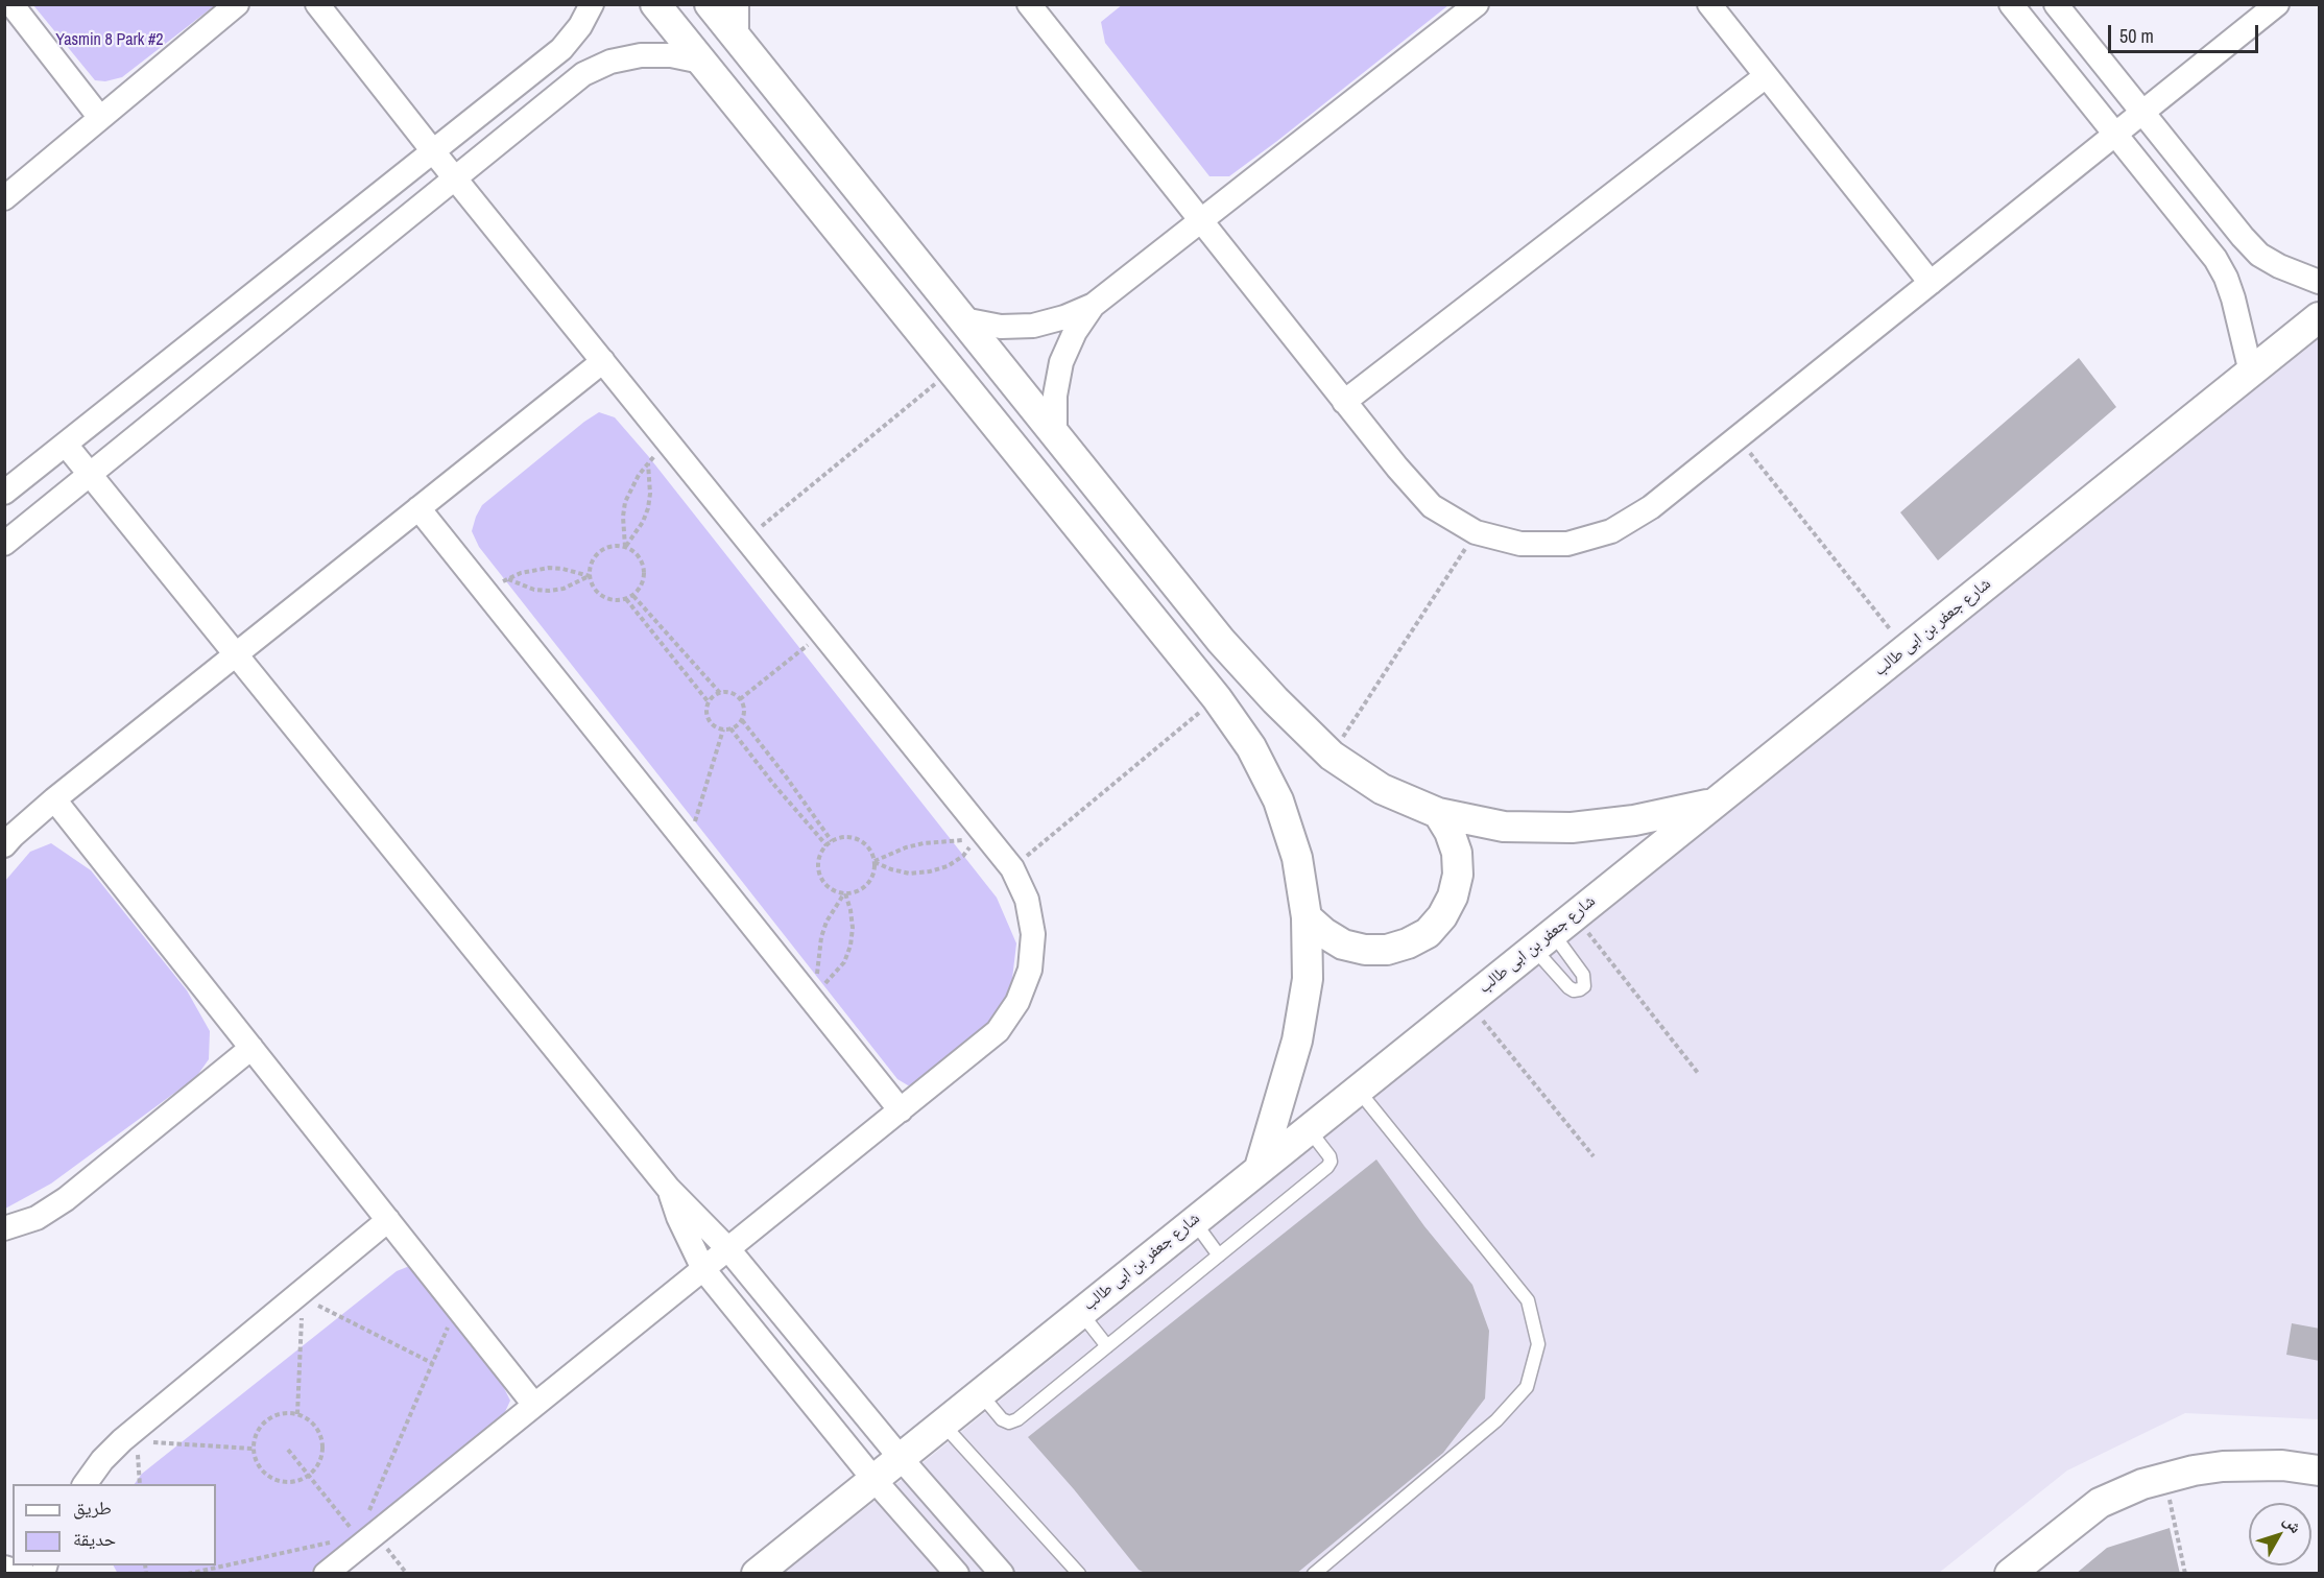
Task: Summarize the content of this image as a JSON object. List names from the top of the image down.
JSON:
{
  "streets": {
    "street": ["شارع جعفر بن ابى طالب"]
  },
  "parks": ["Yasmin 8 Park #2"],
  "legend": ["طريق", "حديقة"],
  "scale_bar": "50 m",
  "north": "top right"
}
